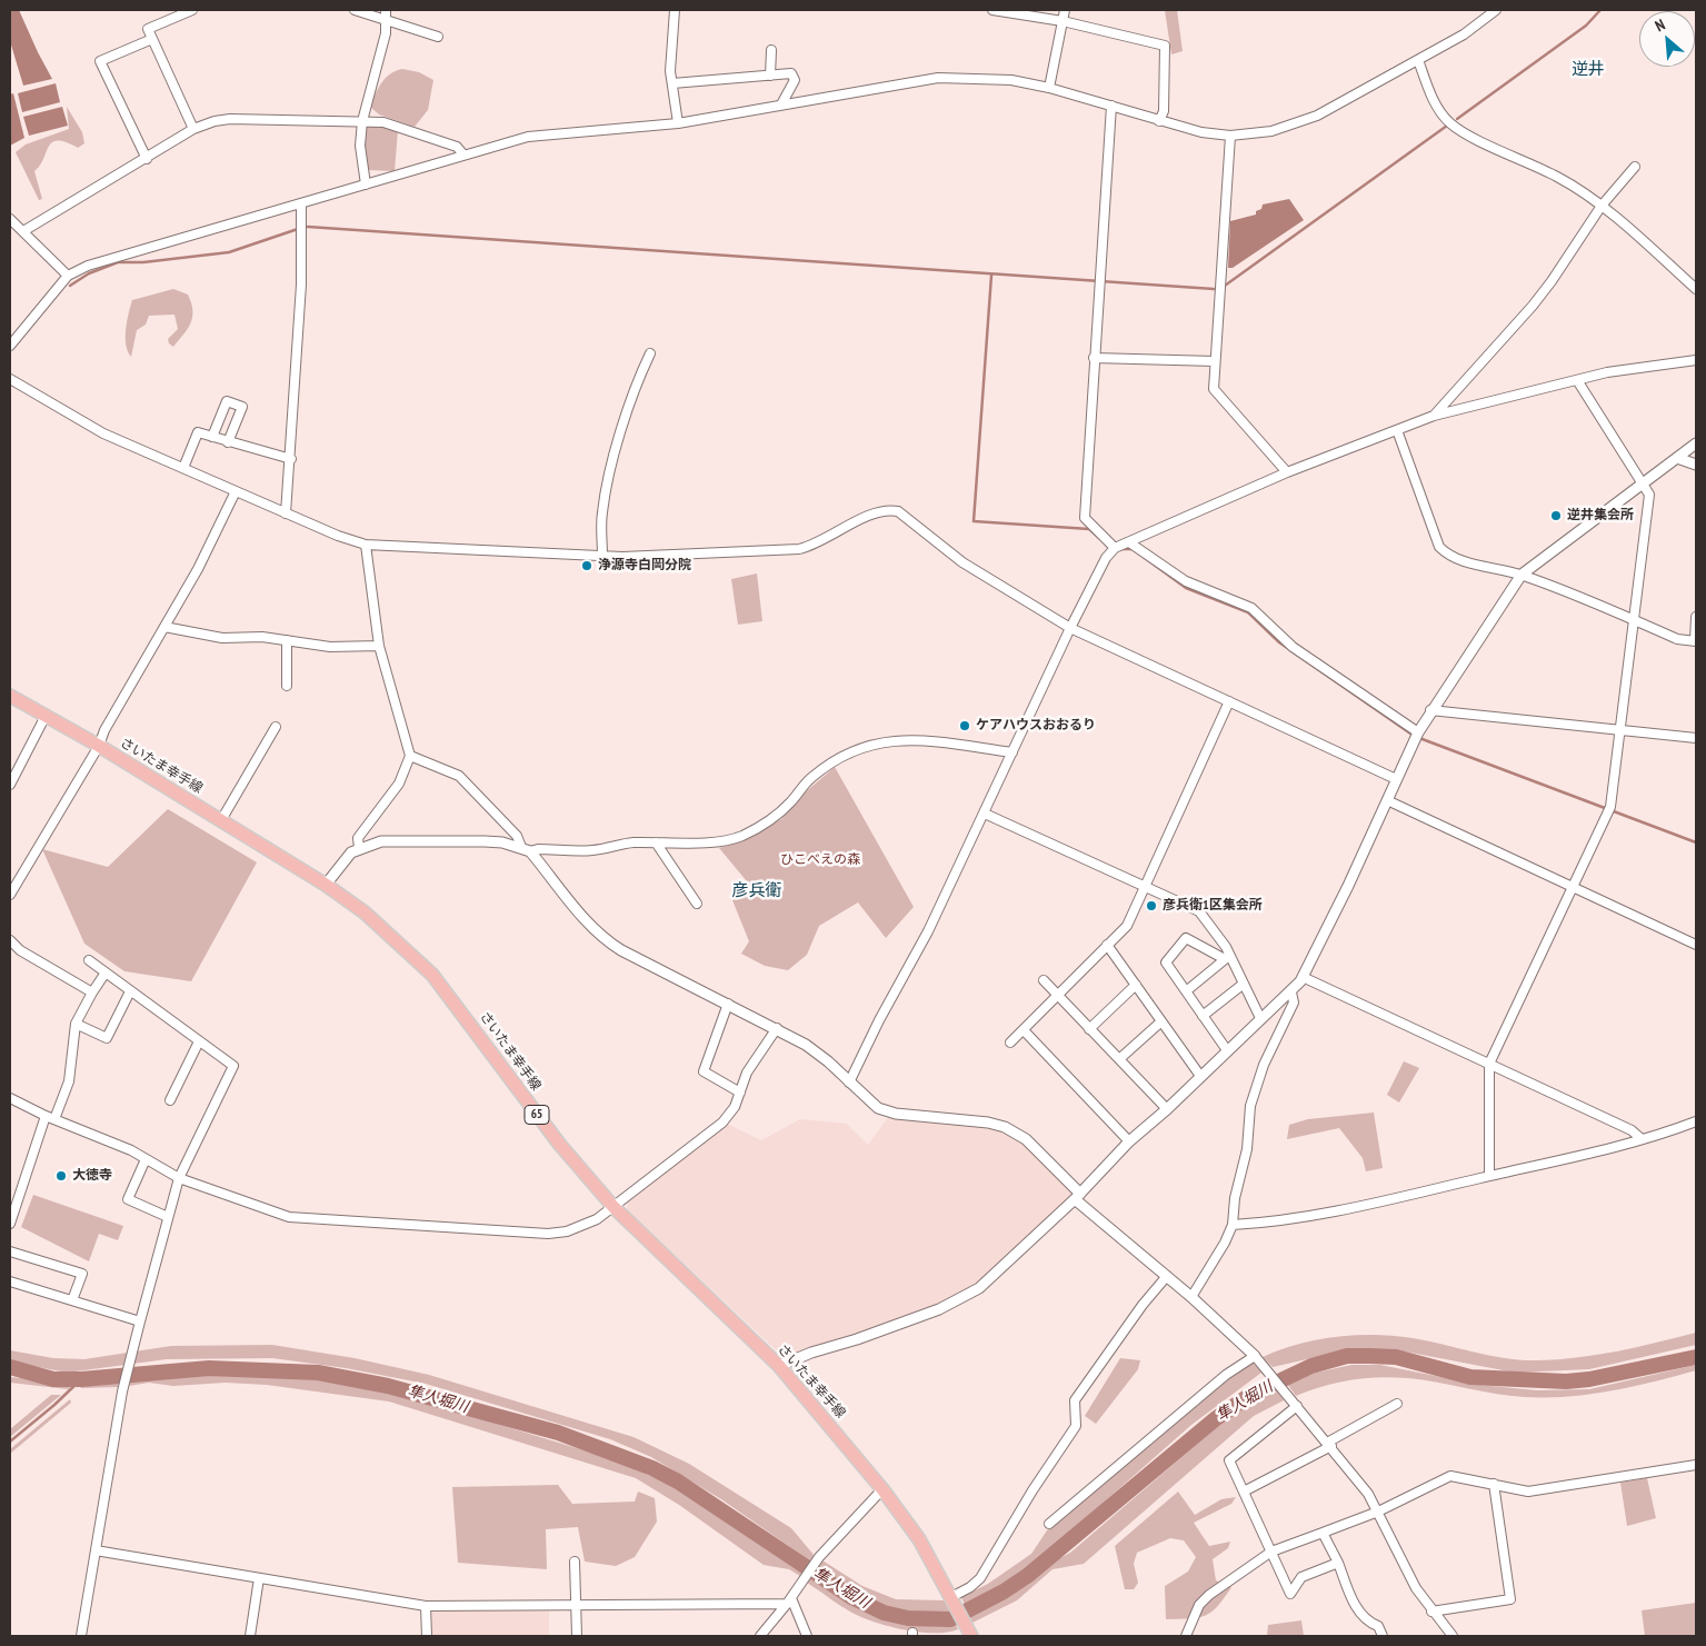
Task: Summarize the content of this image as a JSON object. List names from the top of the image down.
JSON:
{
  "streets": {
    "main road": ["さいたま幸手線", "65"]
  },
  "districts": ["逆井", "彦兵衛"],
  "water": ["隼人堀川"],
  "parks": ["ひこべえの森"],
  "places": [
    "逆井集会所",
    "浄源寺白岡分院",
    "ケアハウスおおるり",
    "彦兵衛1区集会所",
    "大徳寺"
  ],
  "north": "top left"
}
